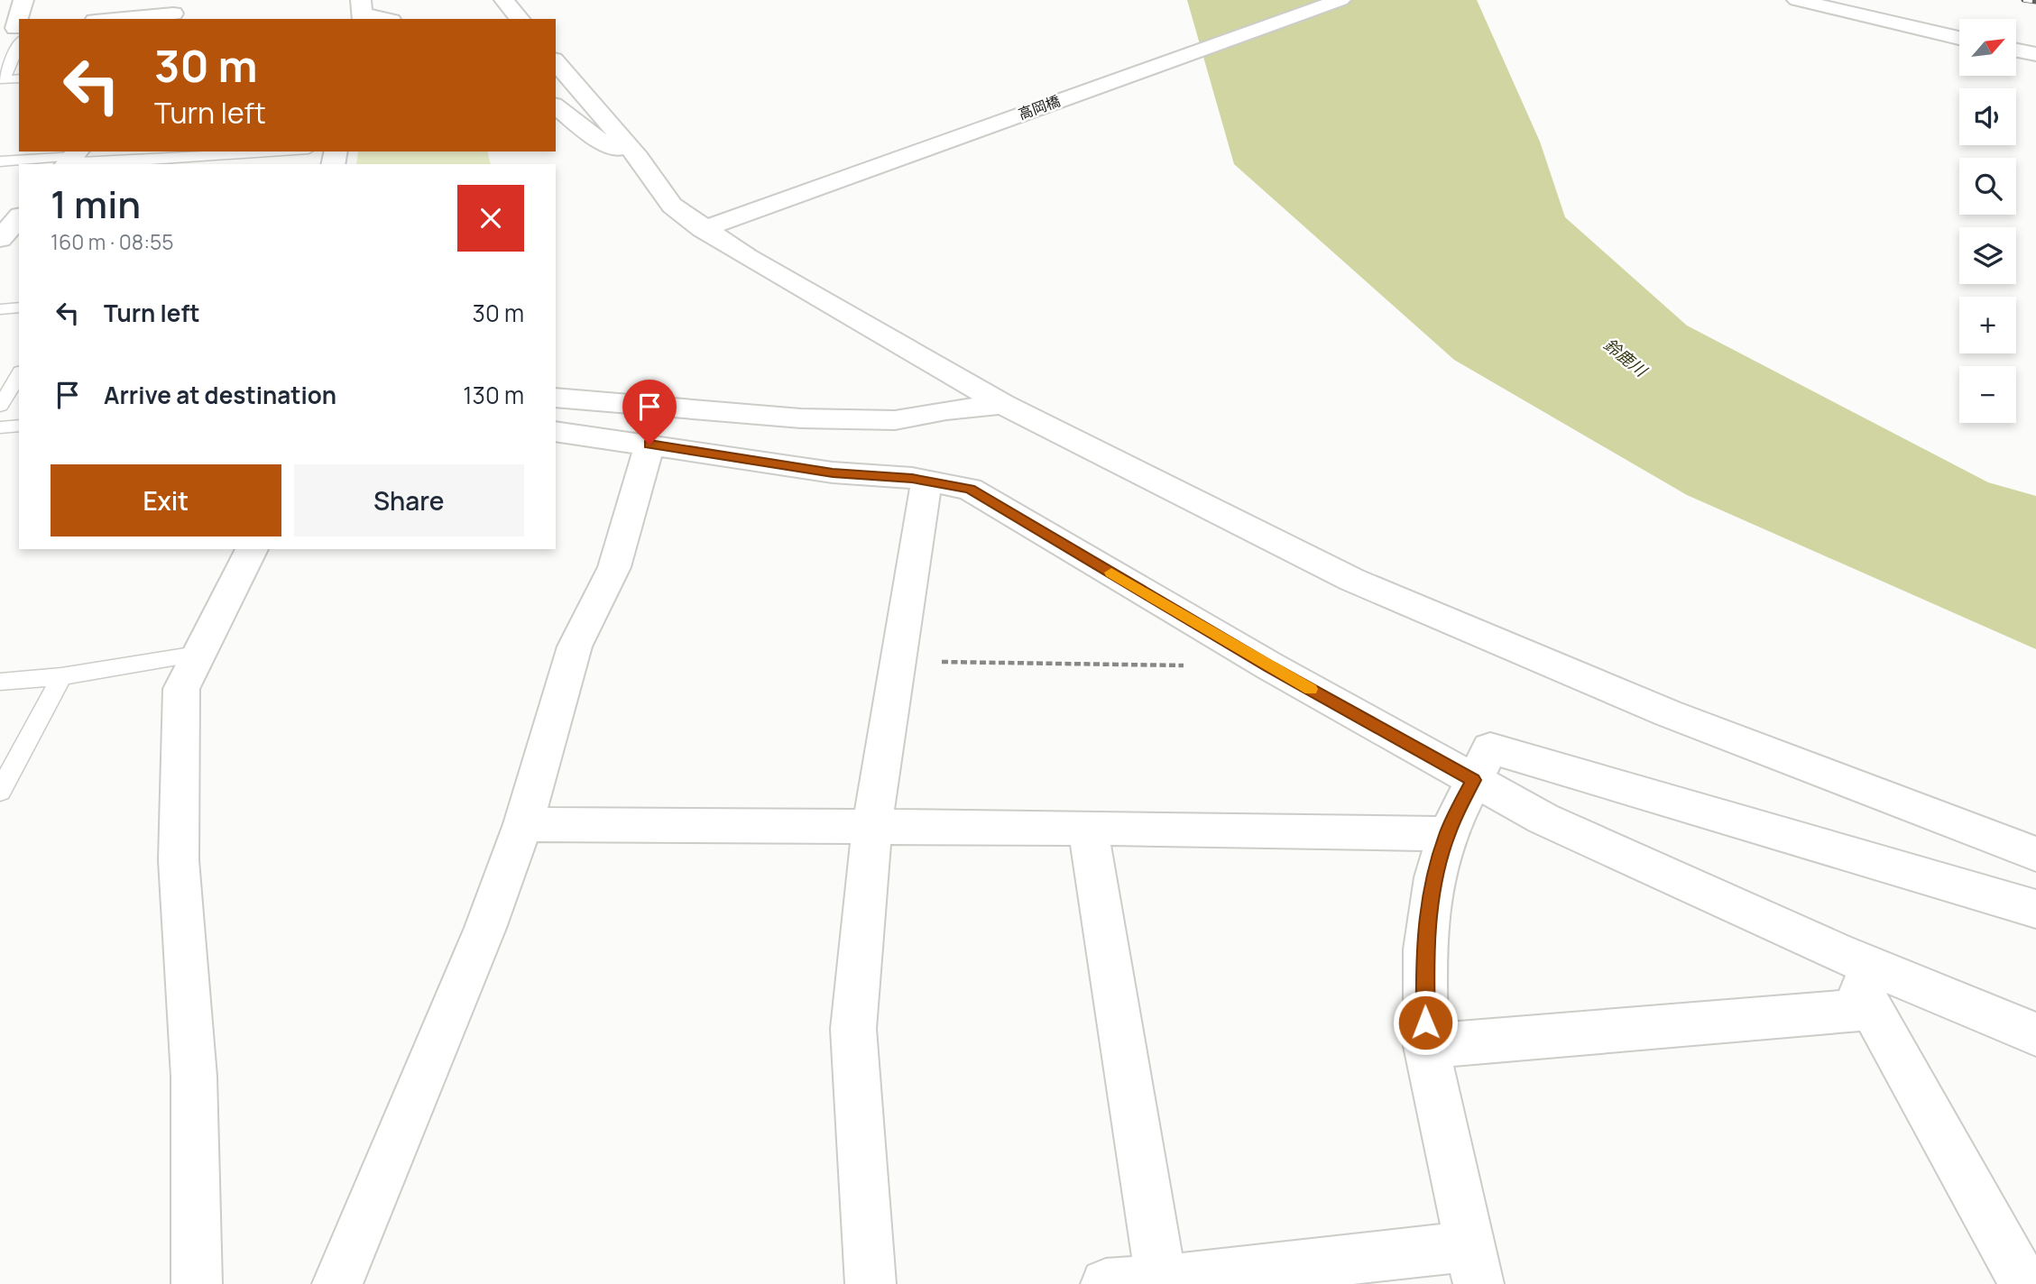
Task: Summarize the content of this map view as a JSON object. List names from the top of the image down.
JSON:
{
  "streets": {
    "street": ["高岡橋"]
  },
  "water": ["鈴鹿川"],
  "north": "top right",
  "page": {
    "map_buttons": ["+", "−"],
    "turn": ["30 m", "Turn left"],
    "heading": ["1 min", "160 m · 08:55"],
    "list": [
      {
        "name": "Turn left",
        "value": "30 m"
      },
      {
        "name": "Arrive at destination",
        "value": "130 m"
      }
    ],
    "buttons": ["Exit", "Share"]
  }
}
